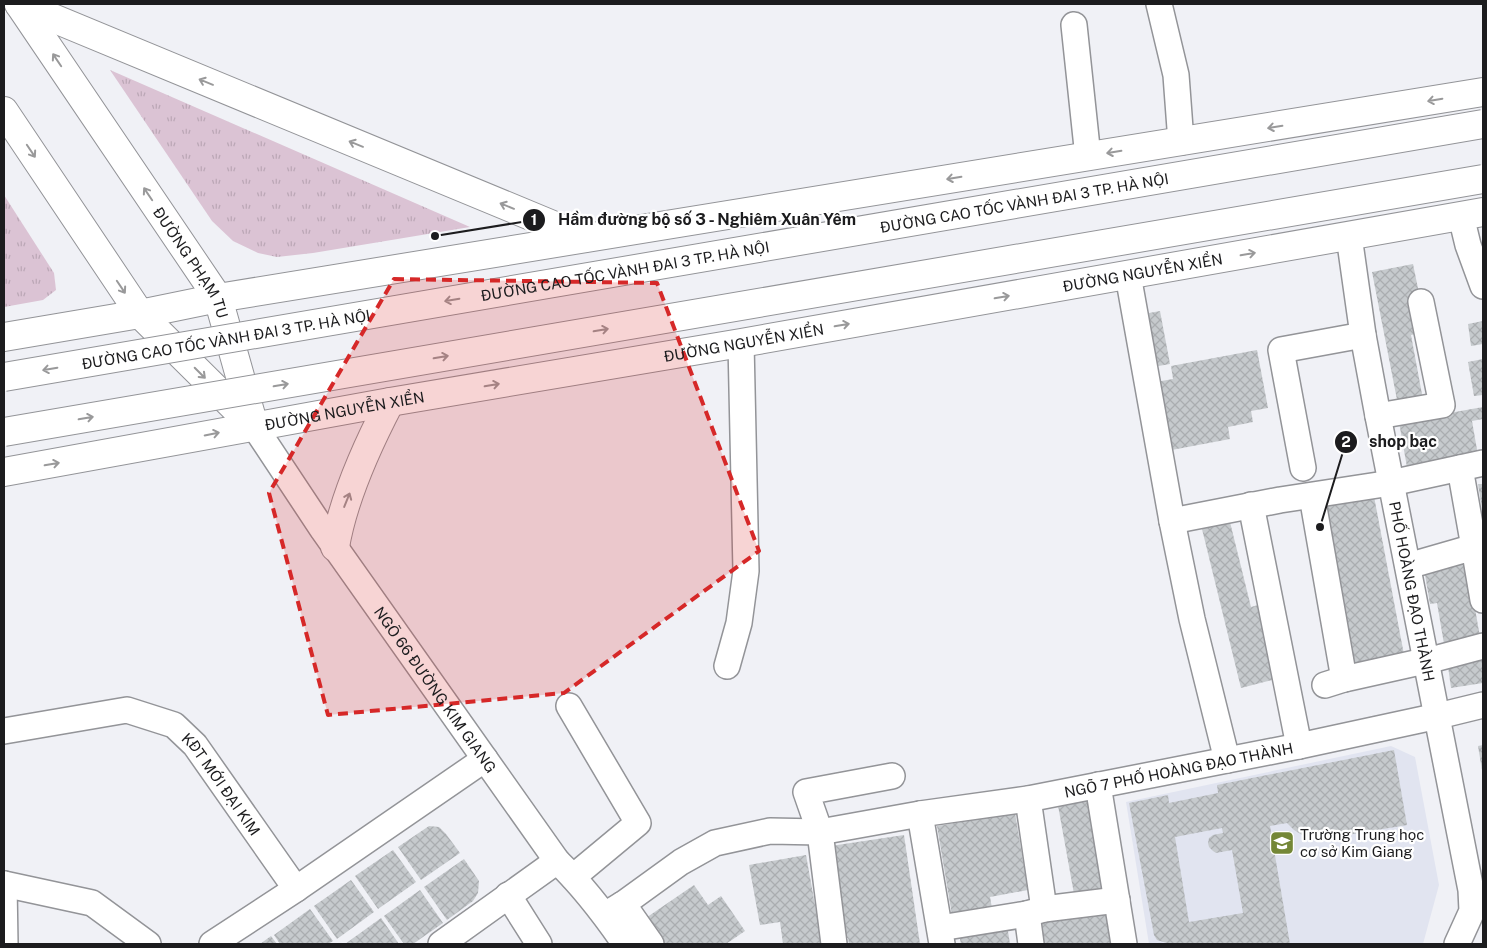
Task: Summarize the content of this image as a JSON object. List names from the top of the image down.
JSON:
{
  "streets": {
    "main road": ["ĐƯỜNG CAO TỐC VÀNH ĐAI 3 TP. HÀ NỘI", "ĐƯỜNG PHẠM TU", "ĐƯỜNG NGUYỄN XIỂN"],
    "street": [
      "PHỐ HOÀNG ĐẠO THÀNH",
      "NGÕ 66 ĐƯỜNG KIM GIANG",
      "NGÕ 7 PHỐ HOÀNG ĐẠO THÀNH",
      "KĐT MỚI ĐẠI KIM"
    ]
  },
  "crossings": [
    ["ĐƯỜNG PHẠM TU", "ĐƯỜNG NGUYỄN XIỂN"],
    ["ĐƯỜNG PHẠM TU", "NGÕ 66 ĐƯỜNG KIM GIANG"],
    ["ĐƯỜNG NGUYỄN XIỂN", "PHỐ HOÀNG ĐẠO THÀNH"],
    ["ĐƯỜNG NGUYỄN XIỂN", "NGÕ 66 ĐƯỜNG KIM GIANG"],
    ["PHỐ HOÀNG ĐẠO THÀNH", "NGÕ 7 PHỐ HOÀNG ĐẠO THÀNH"],
    ["NGÕ 66 ĐƯỜNG KIM GIANG", "NGÕ 7 PHỐ HOÀNG ĐẠO THÀNH"]
  ],
  "places": {
    "other": ["Hầm đường bộ số 3 - Nghiêm Xuân Yêm", "shop bạc"],
    "school or university": ["Trường Trung học cơ sở Kim Giang"]
  }
}
